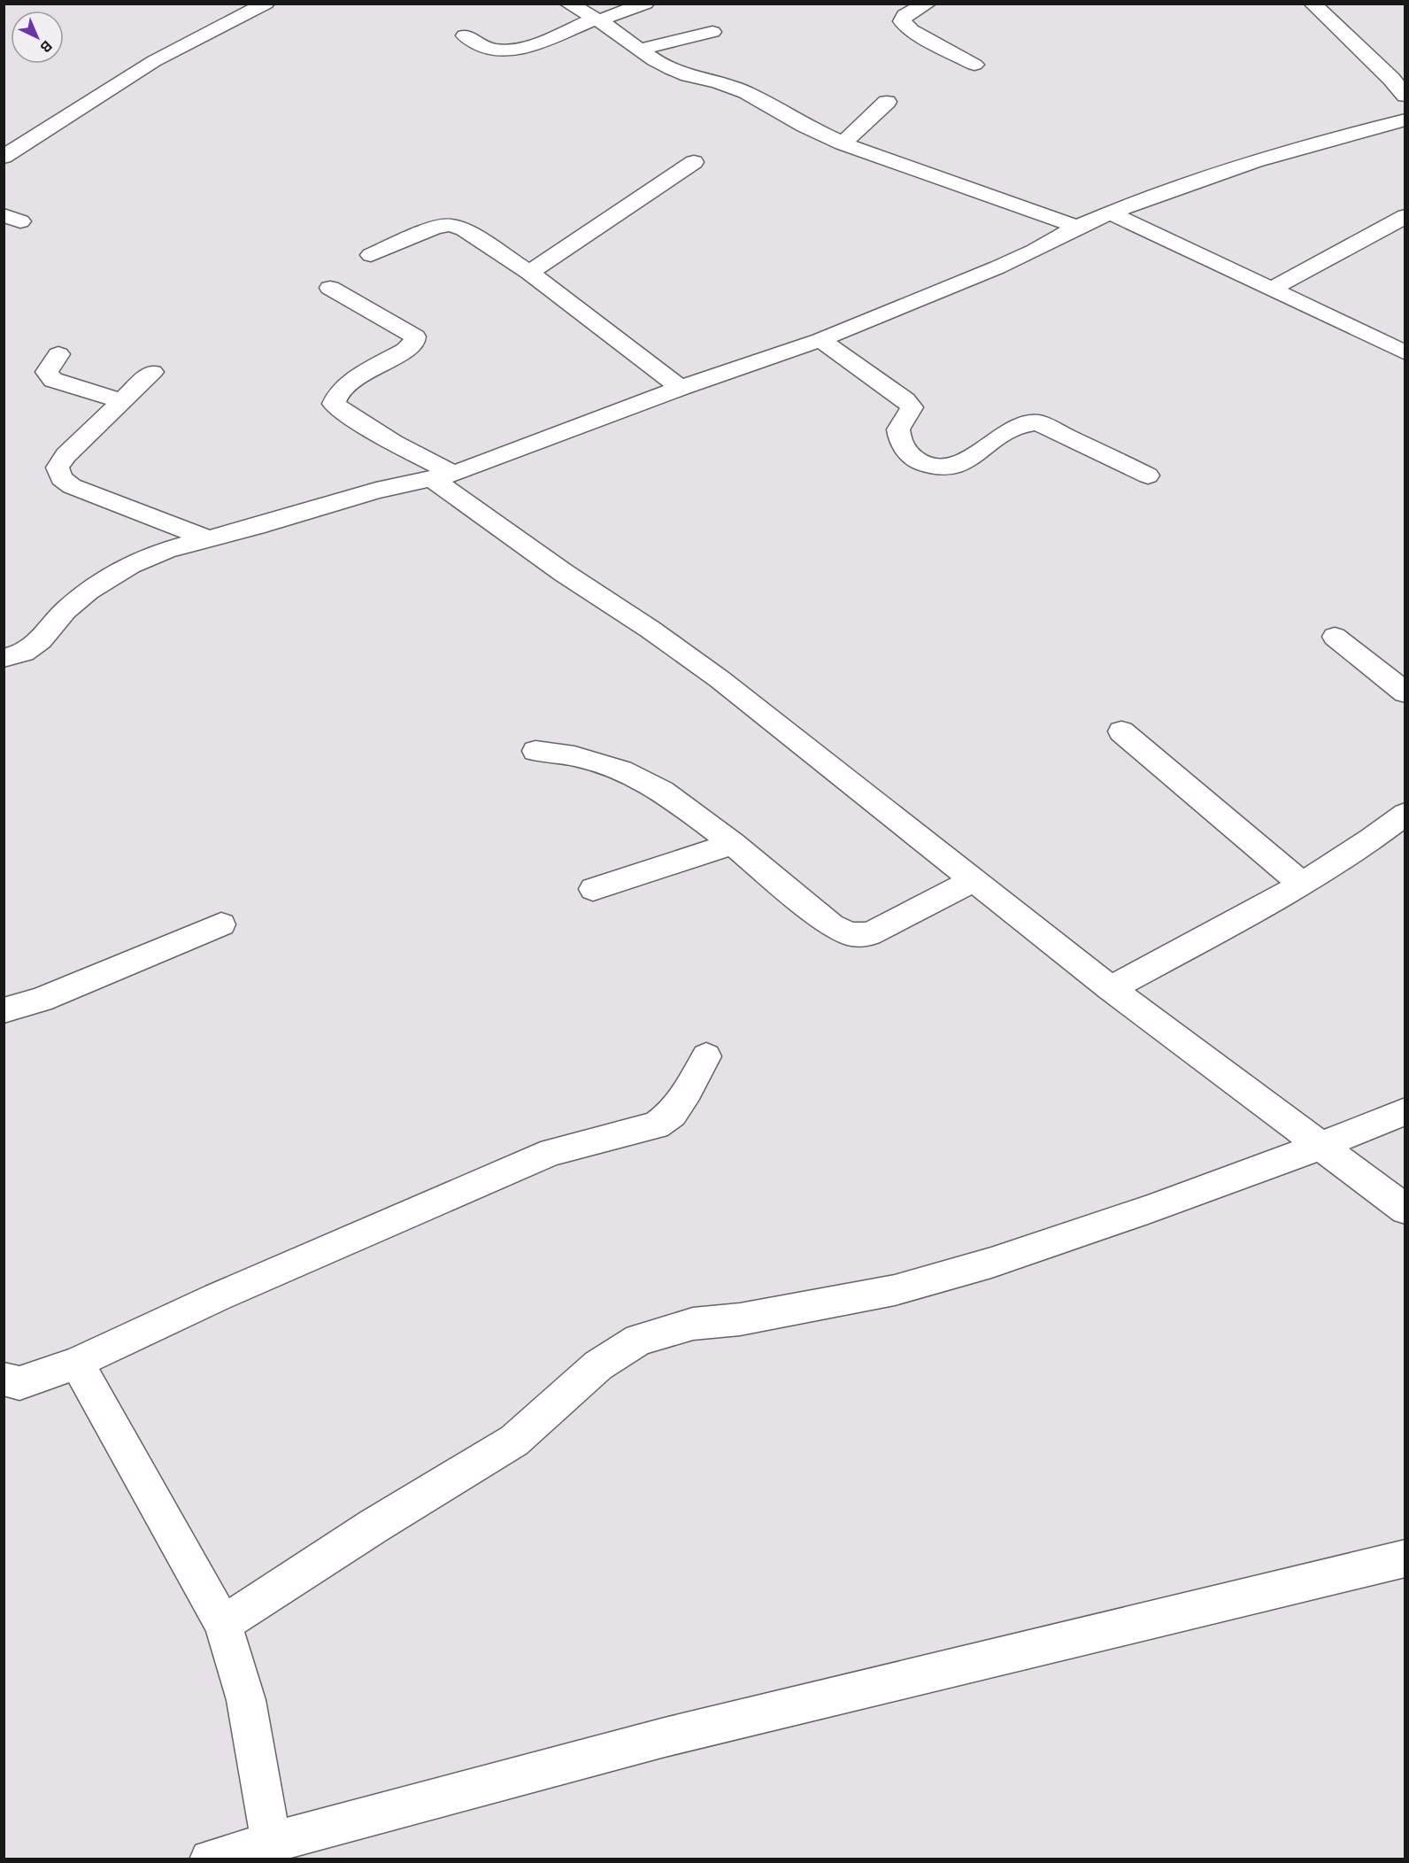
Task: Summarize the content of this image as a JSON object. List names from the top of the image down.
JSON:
{
  "north": "bottom right"
}
